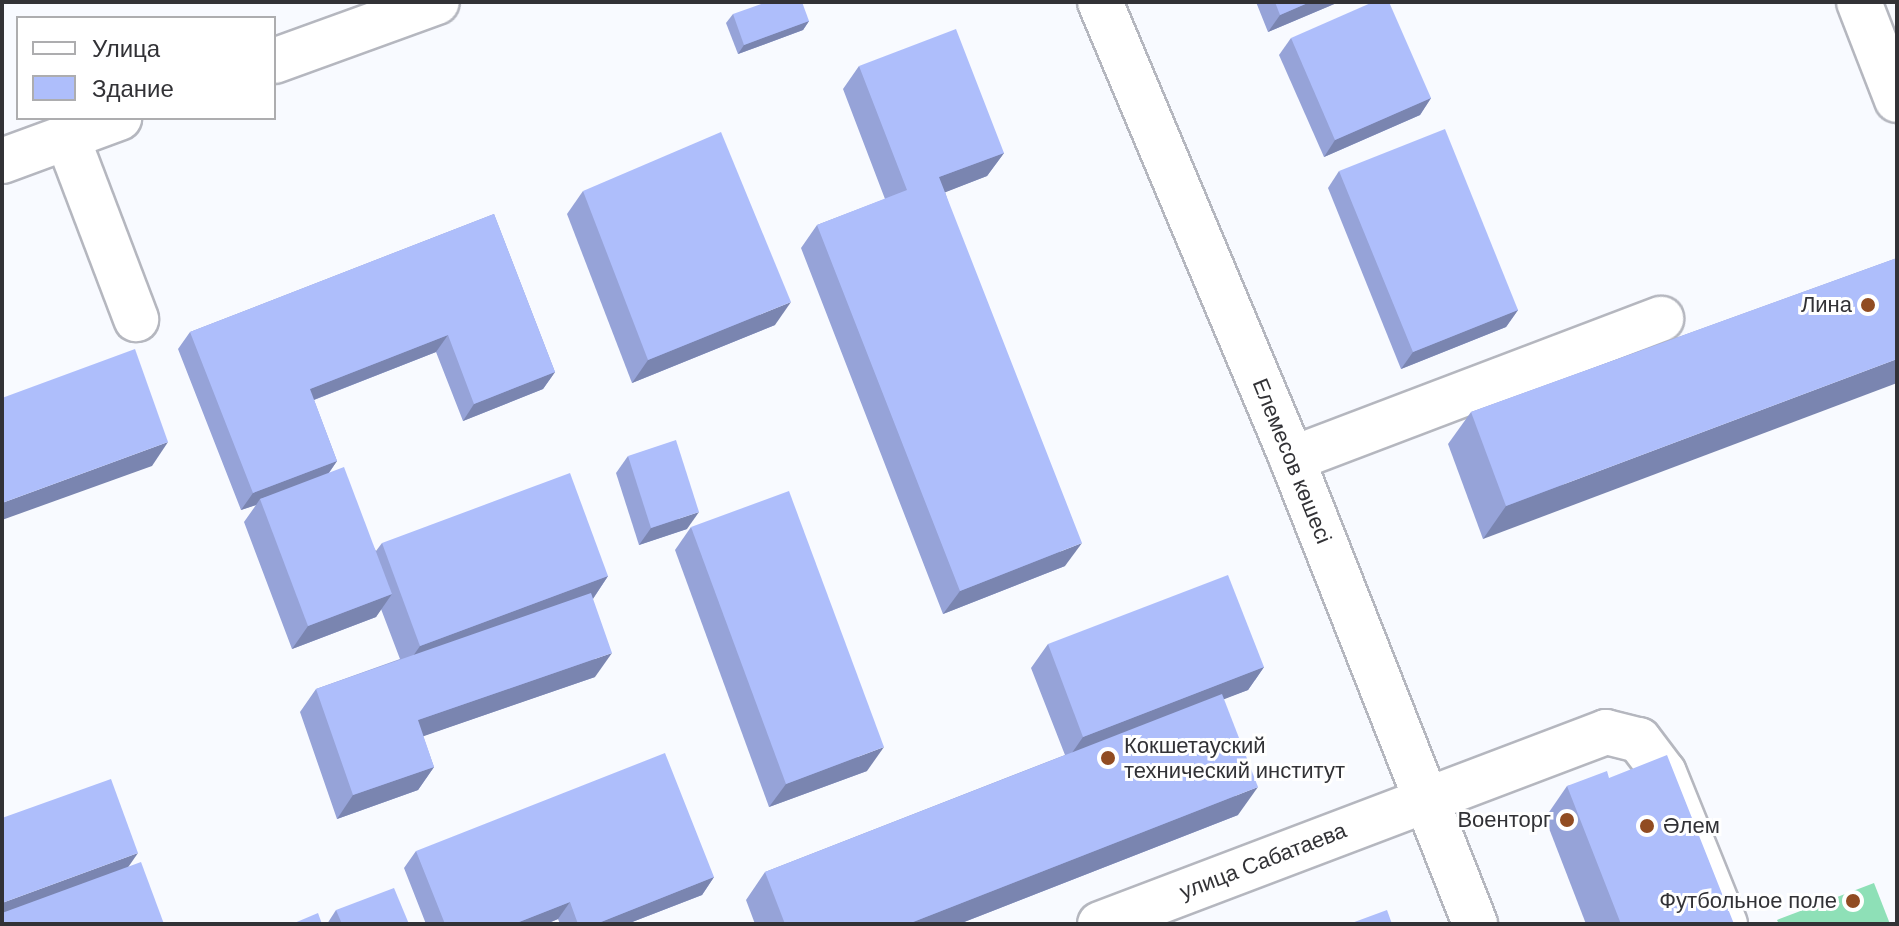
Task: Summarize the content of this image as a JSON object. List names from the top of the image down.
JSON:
{
  "streets": {
    "street": ["Елемесов көшесі", "улица Сабатаева"]
  },
  "crossings": [
    ["Елемесов көшесі", "улица Сабатаева"]
  ],
  "places": [
    "Лина",
    "Кокшетауский технический институт",
    "Военторг",
    "Әлем",
    "Футбольное поле"
  ],
  "legend": ["Улица", "Здание"]
}
